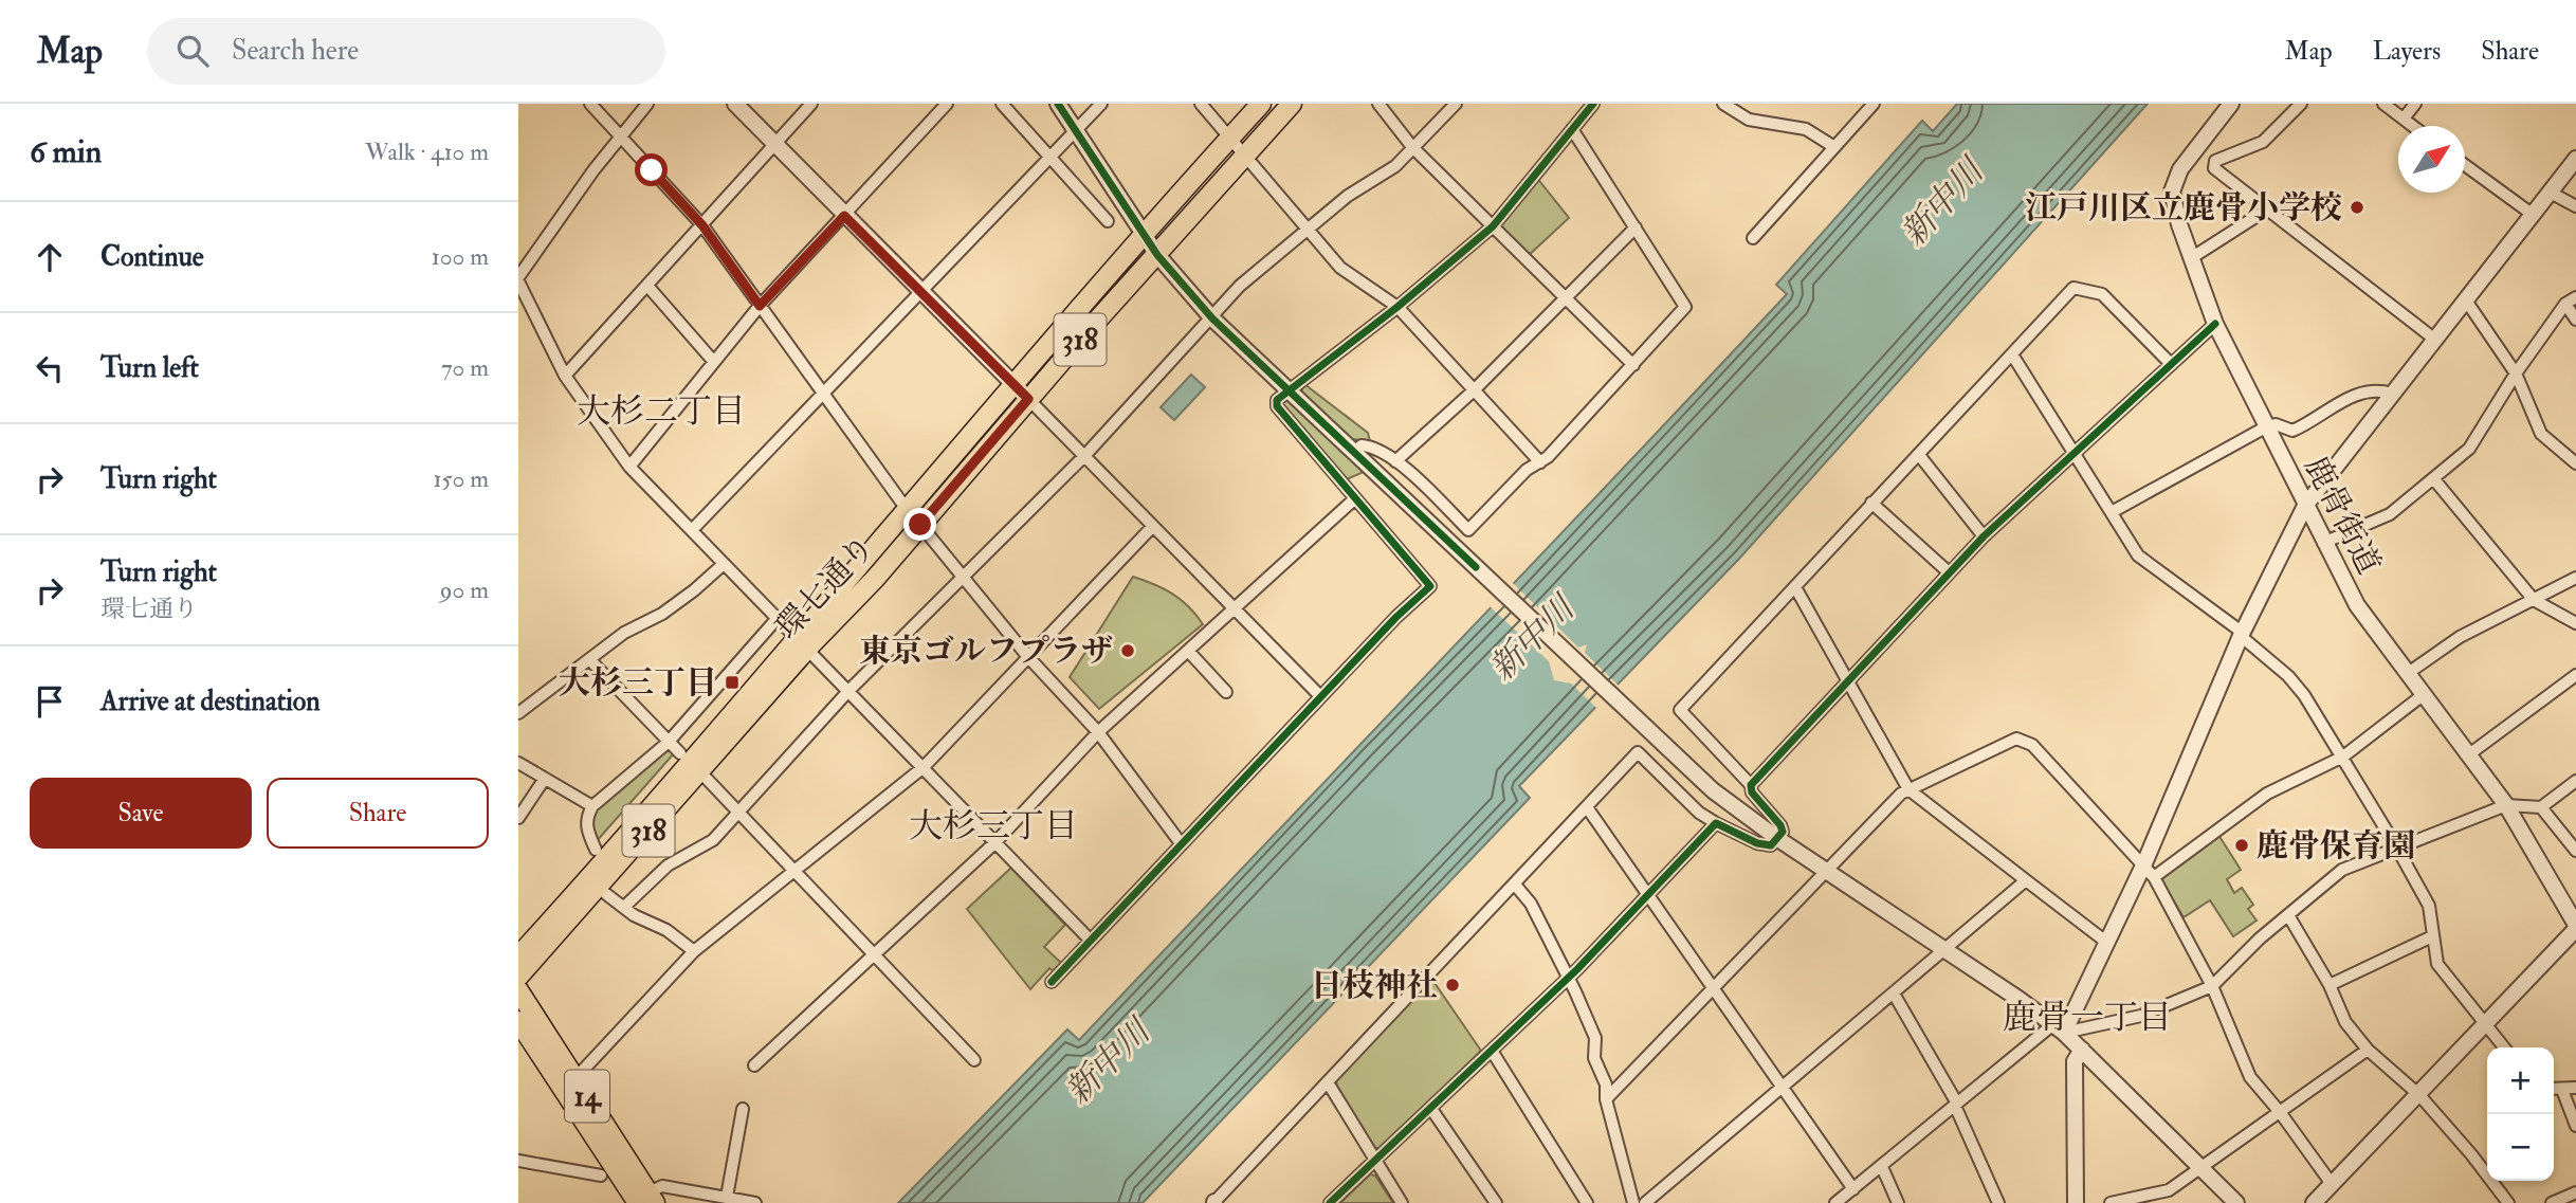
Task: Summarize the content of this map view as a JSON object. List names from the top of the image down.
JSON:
{
  "streets": {
    "main road": ["318", "環七通り", "14"],
    "street": ["鹿骨街道"]
  },
  "crossings": [
    ["318", "環七通り"],
    ["318", "14"],
    ["環七通り", "14"]
  ],
  "districts": ["大杉二丁目", "大杉三丁目", "鹿骨一丁目"],
  "water": ["新中川"],
  "places": {
    "other": [
      "江戸川区立鹿骨小学校",
      "東京ゴルフプラザ",
      "鹿骨保育園",
      "日枝神社"
    ],
    "transit": ["大杉三丁目"]
  },
  "north": "top right",
  "page": {
    "header": "Map",
    "search": "Search here",
    "nav": ["Map", "Layers", "Share"],
    "heading": ["6 min", "Walk · 410 m"],
    "list": [
      ["Continue", "100 m"],
      ["Turn left", "70 m"],
      ["Turn right", "150 m"],
      ["Turn right", "環七通り", "90 m"],
      "Arrive at destination"
    ],
    "buttons": ["Save", "Share"],
    "map_buttons": ["+", "−"]
  }
}
